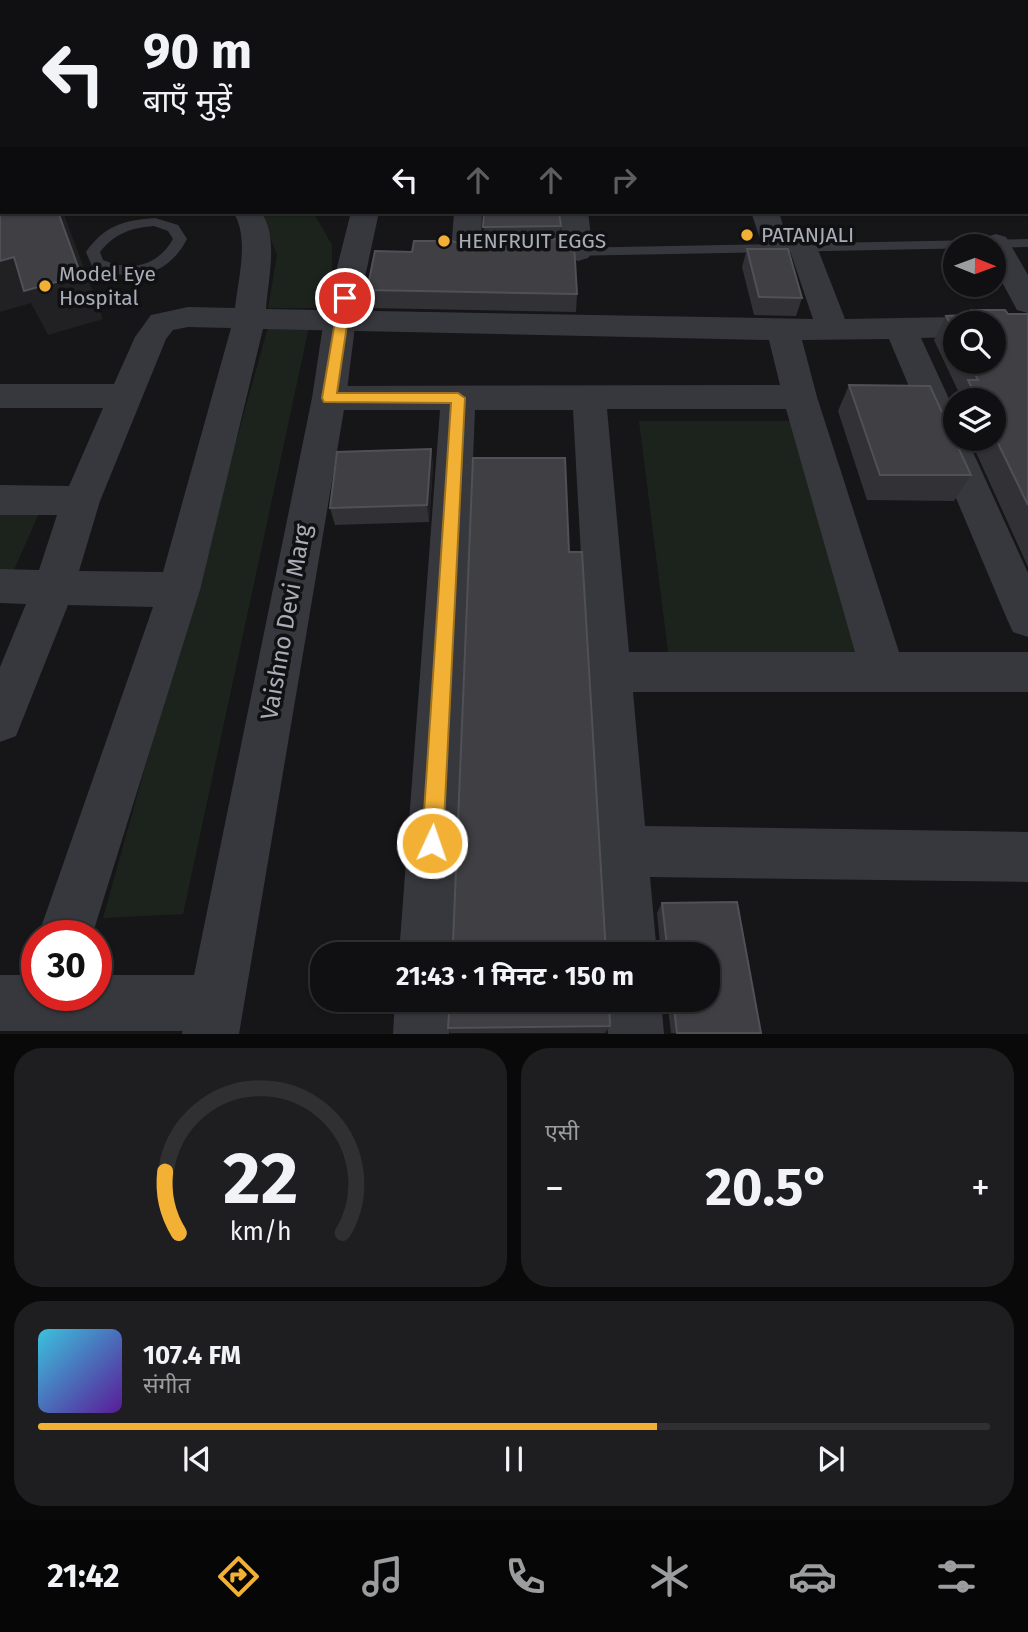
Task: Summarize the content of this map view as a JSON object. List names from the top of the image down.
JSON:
{
  "streets": {
    "street": ["Vaishno Devi Marg"]
  },
  "places": ["PATANJALI", "HENFRUIT EGGS", "Model Eye Hospital"],
  "north": "right",
  "page": {
    "turn": ["90 m", "बाएँ मुड़ें"],
    "limit": "30",
    "trip": "21:43 · 1 मिनट · 150 m",
    "tile": "एसी",
    "heat": ["−", "20.5°", "+"],
    "song": ["107.4 FM", "संगीत"],
    "tabs": "21:42",
    "gauge": ["22", "km/h"]
  }
}
